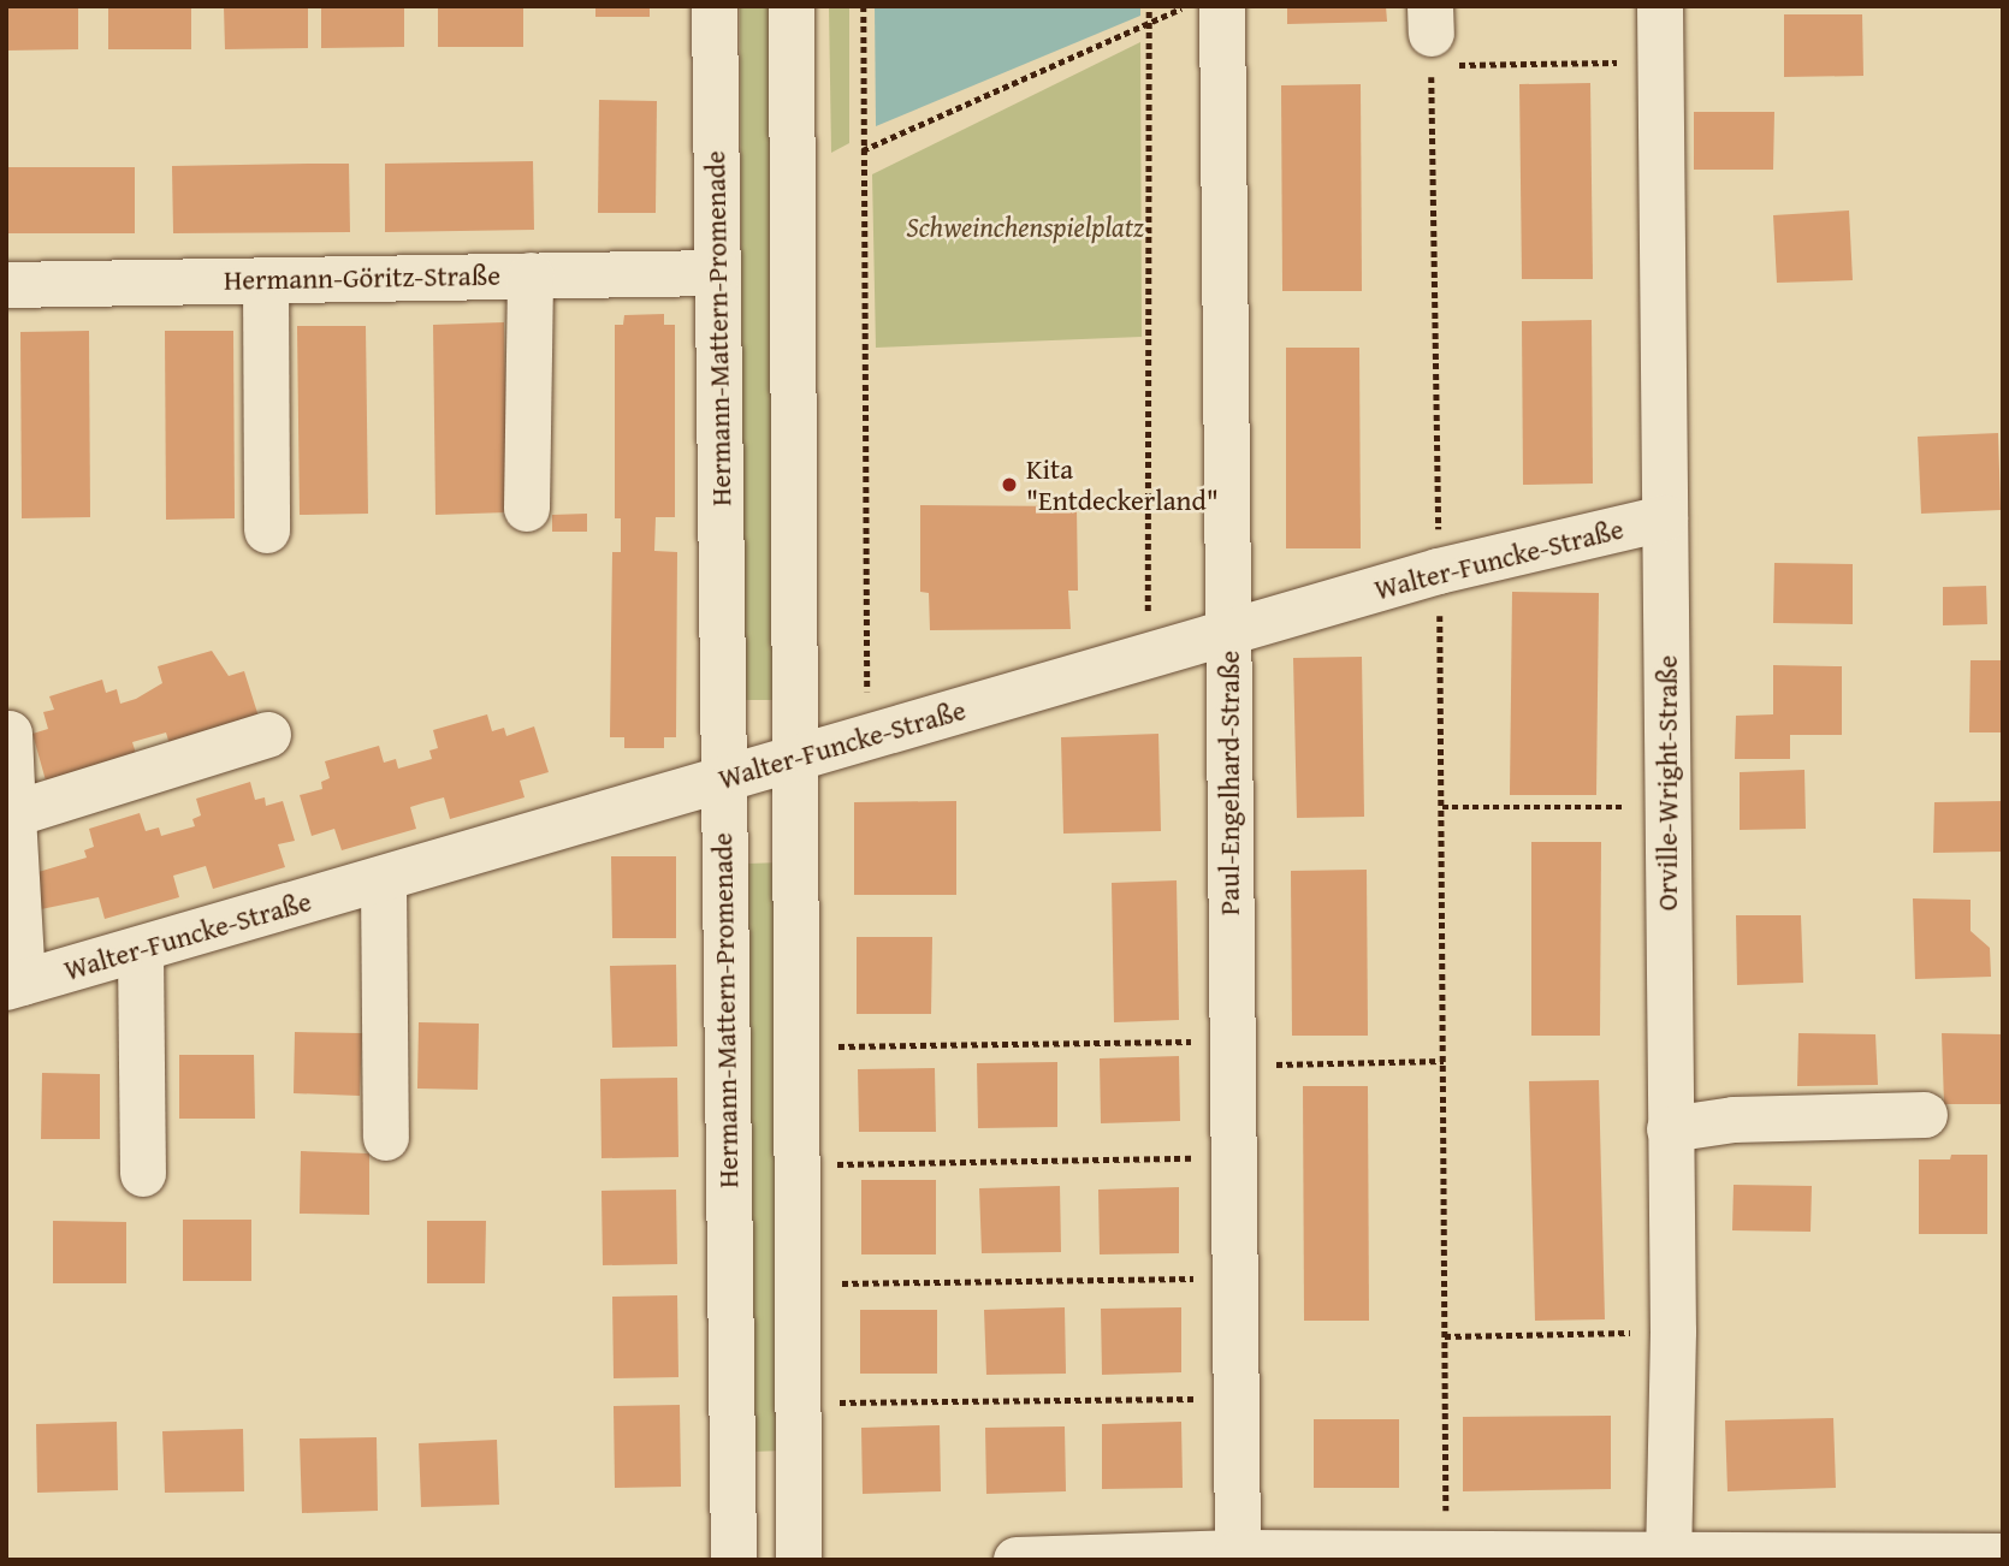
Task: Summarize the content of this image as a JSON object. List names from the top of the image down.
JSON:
{
  "streets": {
    "street": [
      "Hermann-Göritz-Straße",
      "Hermann-Mattern-Promenade",
      "Walter-Funcke-Straße",
      "Paul-Engelhard-Straße",
      "Orville-Wright-Straße"
    ]
  },
  "crossings": [
    ["Hermann-Göritz-Straße", "Hermann-Mattern-Promenade"],
    ["Hermann-Mattern-Promenade", "Walter-Funcke-Straße"],
    ["Walter-Funcke-Straße", "Paul-Engelhard-Straße"],
    ["Walter-Funcke-Straße", "Orville-Wright-Straße"]
  ],
  "parks": ["Schweinchenspielplatz"],
  "places": ["Kita \"Entdeckerland\""]
}
